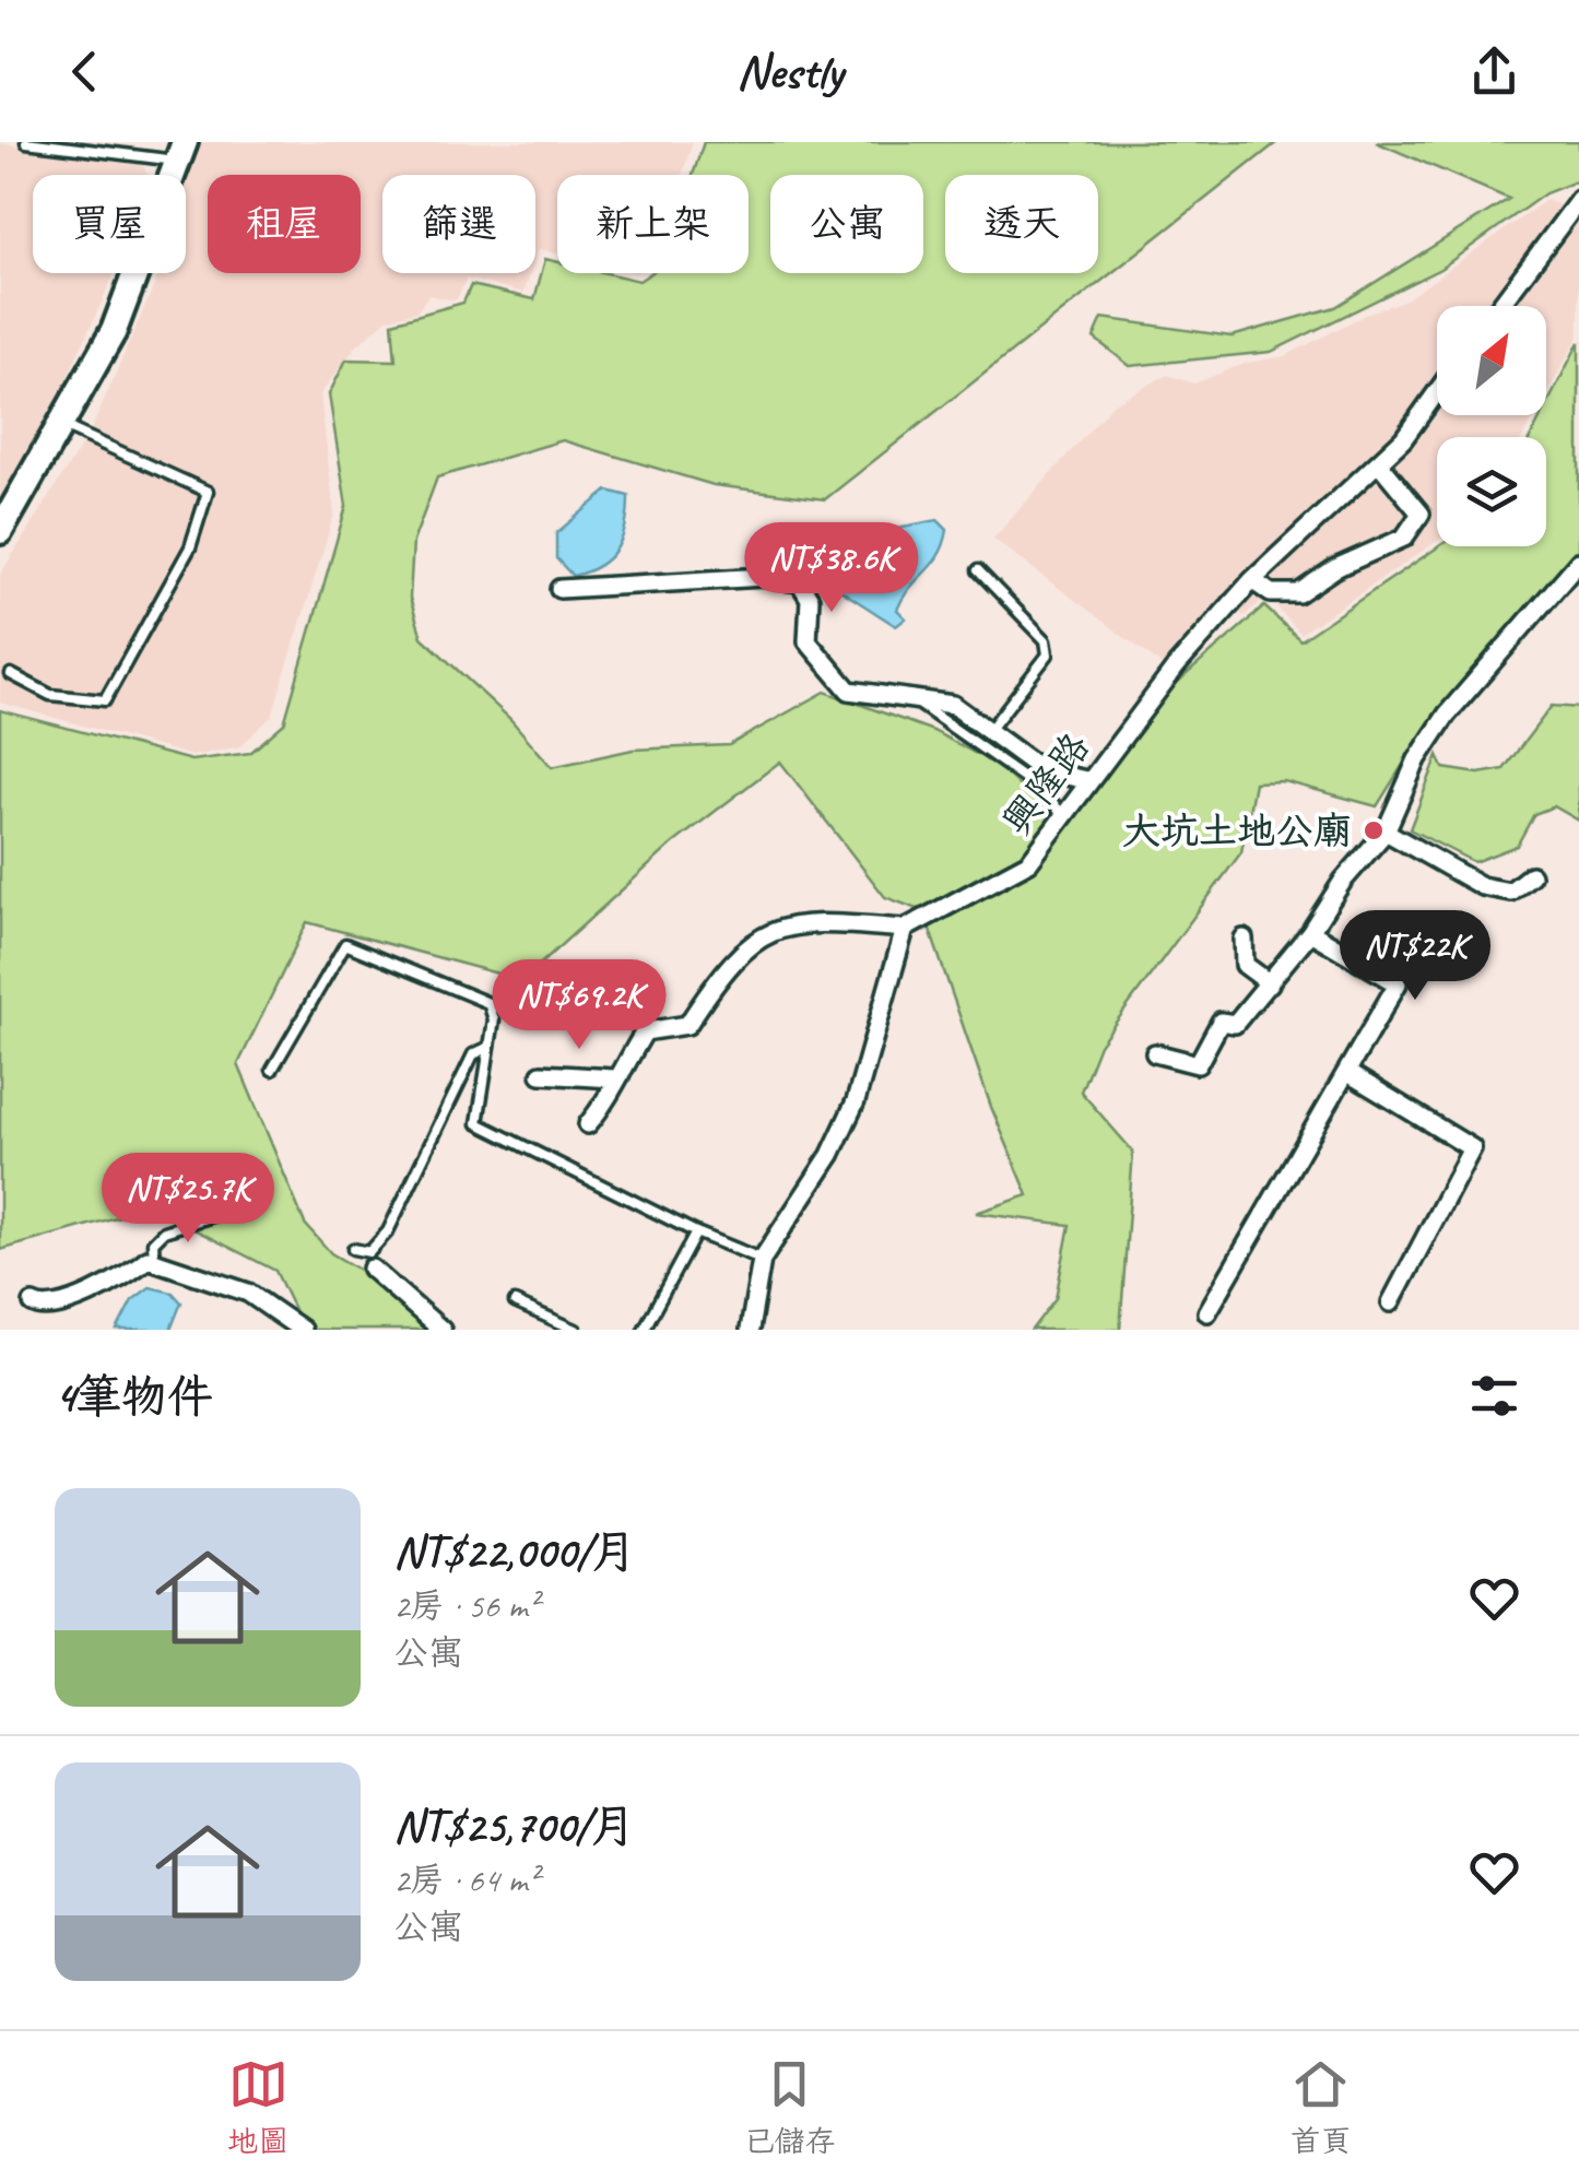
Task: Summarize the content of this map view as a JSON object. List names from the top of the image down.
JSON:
{
  "streets": {
    "street": ["興隆路"]
  },
  "places": ["大坑土地公廟"],
  "north": "top right",
  "page": {
    "header": "Nestly",
    "chip": [
      "買屋",
      "租屋",
      "篩選",
      "新上架",
      "公寓",
      "透天"
    ],
    "price": [
      "NT$38.6K",
      "NT$22K",
      "NT$69.2K",
      "NT$25.7K"
    ],
    "heading": "4筆物件",
    "list": [
      {
        "name": "NT$22,000/月",
        "note": "2房 · 56 m² · 公寓"
      },
      {
        "name": "NT$25,700/月",
        "note": "2房 · 64 m² · 公寓"
      }
    ],
    "tabs": ["地圖", "已儲存", "首頁"]
  }
}
